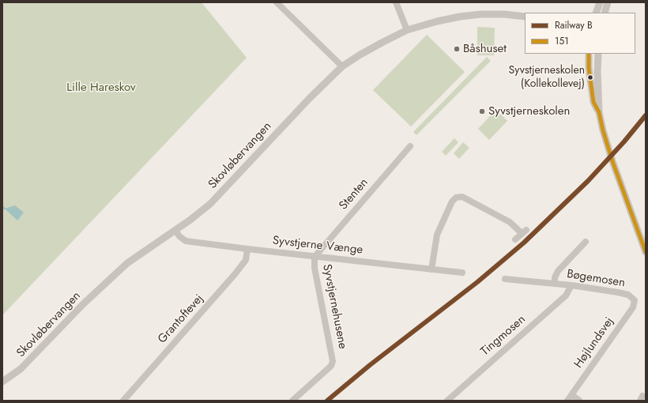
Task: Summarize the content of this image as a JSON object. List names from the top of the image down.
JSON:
{
  "streets": {
    "street": [
      "Skovløbervangen",
      "Stenten",
      "Syvstjerne Vænge",
      "Bøgemosen",
      "Syvstjernehusene",
      "Grantoftevej",
      "Tingmosen",
      "Højlundsvej"
    ]
  },
  "crossings": [
    ["Skovløbervangen", "Syvstjerne Vænge"],
    ["Stenten", "Syvstjerne Vænge"],
    ["Stenten", "Syvstjernehusene"],
    ["Syvstjerne Vænge", "Syvstjernehusene"],
    ["Syvstjerne Vænge", "Grantoftevej"],
    ["Bøgemosen", "Tingmosen"],
    ["Bøgemosen", "Højlundsvej"]
  ],
  "parks": ["Lille Hareskov"],
  "places": ["Båshuset", "Syvstjerneskolen (Kollekollevej)", "Syvstjerneskolen"],
  "lines": ["transit line 151", "rail line B"],
  "legend": ["Railway B", "151"]
}
